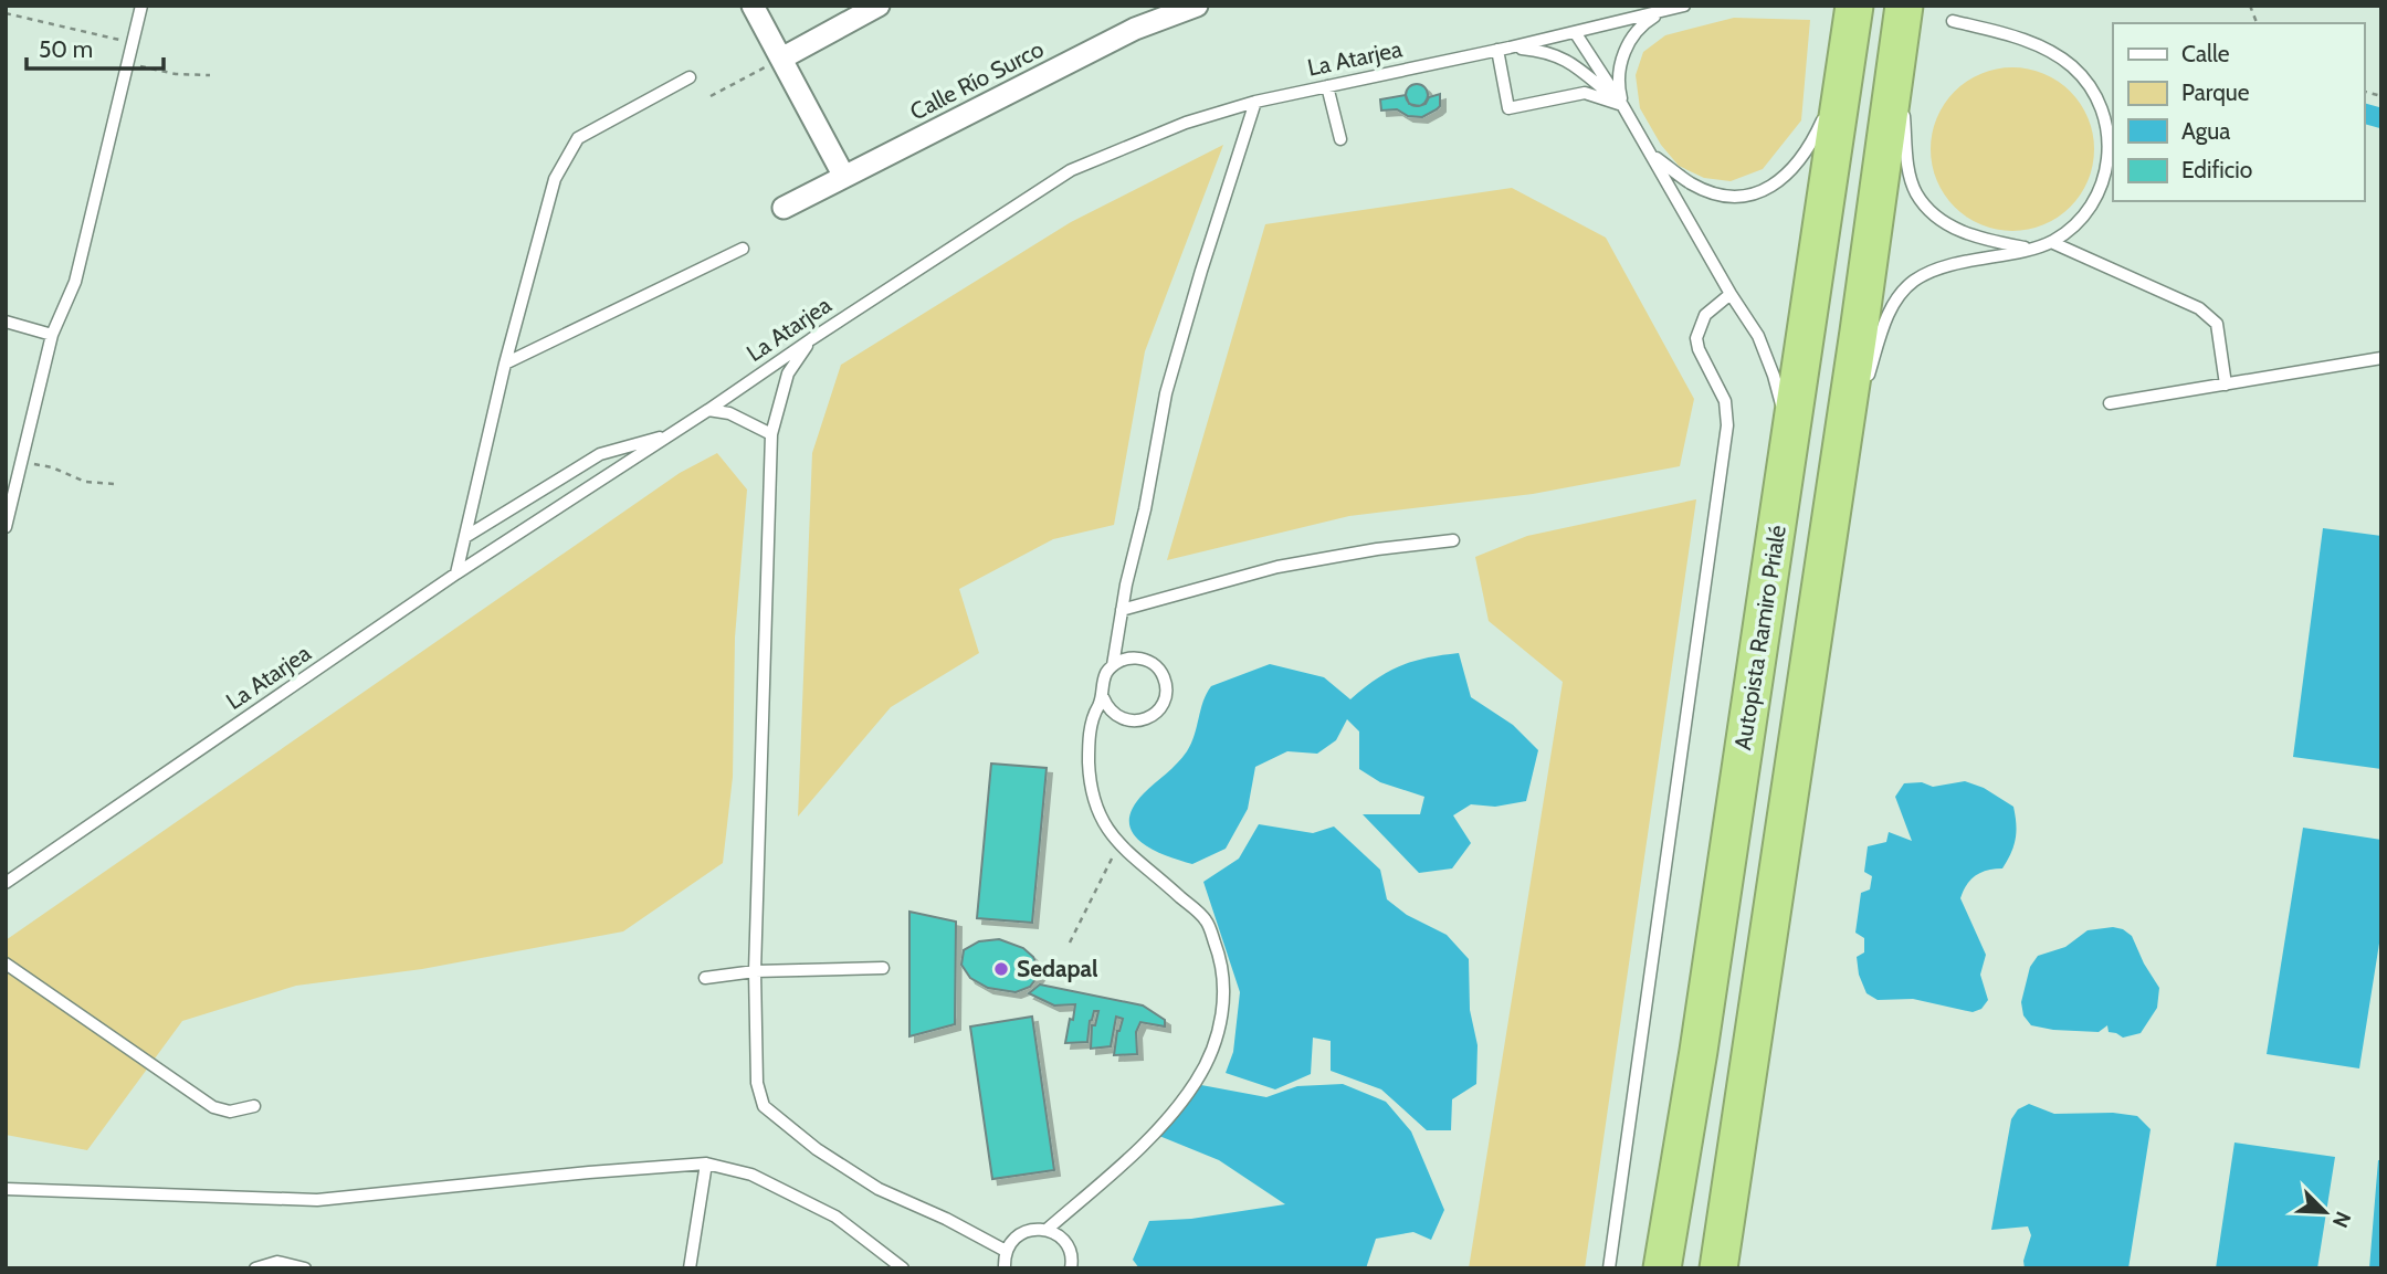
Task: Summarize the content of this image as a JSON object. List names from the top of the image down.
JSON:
{
  "streets": {
    "highway": ["Autopista Ramiro Prialé"],
    "street": ["Calle Río Surco"],
    "lane": ["La Atarjea"]
  },
  "places": ["Sedapal"],
  "legend": [
    "Calle",
    "Parque",
    "Agua",
    "Edificio"
  ],
  "scale_bar": "50 m",
  "north": "bottom right"
}
